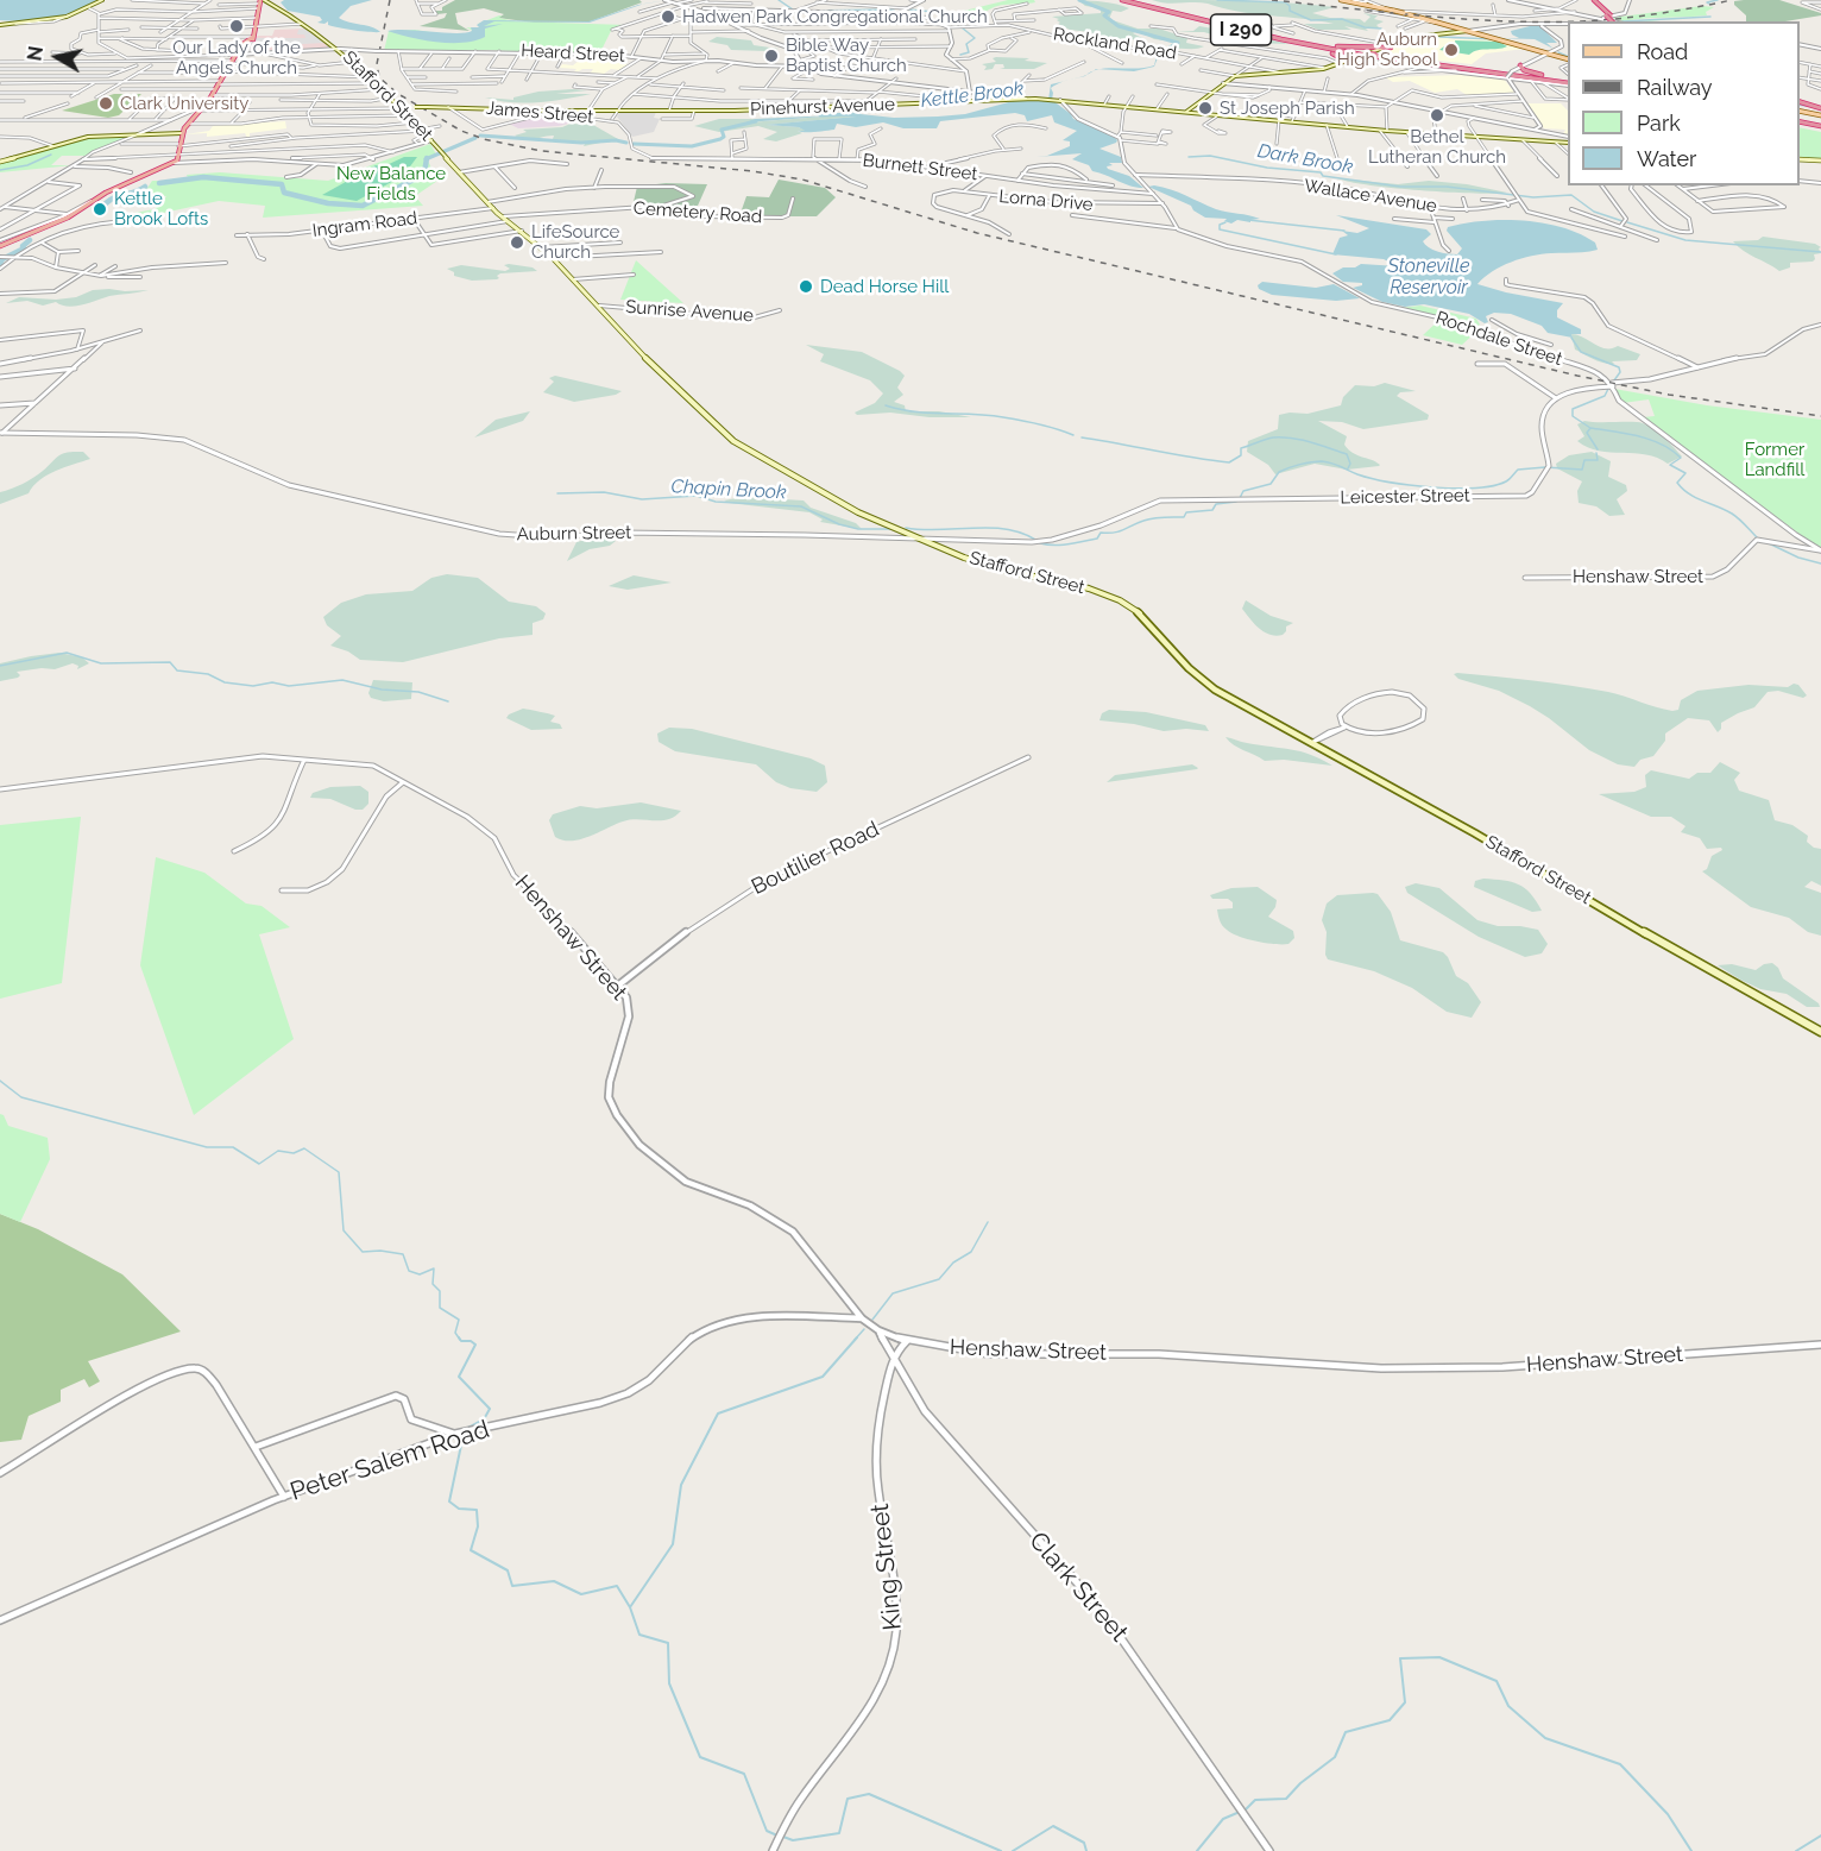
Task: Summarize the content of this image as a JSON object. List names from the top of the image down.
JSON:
{
  "streets": {
    "highway": ["I 290"],
    "main road": ["Stafford Street", "Pinehurst Avenue", "James Street"],
    "street": [
      "Rockland Road",
      "Heard Street",
      "Burnett Street",
      "Wallace Avenue",
      "Lorna Drive",
      "Cemetery Road",
      "Ingram Road",
      "Sunrise Avenue",
      "Rochdale Street",
      "Leicester Street",
      "Auburn Street",
      "Henshaw Street",
      "Boutilier Road",
      "Peter Salem Road",
      "King Street",
      "Clark Street"
    ]
  },
  "crossings": [
    ["Heard Street", "Stafford Street"],
    ["Stafford Street", "James Street"],
    ["Stafford Street", "Cemetery Road"],
    ["Stafford Street", "Ingram Road"],
    ["Stafford Street", "Sunrise Avenue"],
    ["Stafford Street", "Auburn Street"],
    ["Pinehurst Avenue", "James Street"],
    ["James Street", "Burnett Street"],
    ["Cemetery Road", "Ingram Road"],
    ["Rochdale Street", "Henshaw Street"],
    ["Leicester Street", "Auburn Street"],
    ["Henshaw Street", "Boutilier Road"],
    ["Henshaw Street", "Peter Salem Road"],
    ["Henshaw Street", "Clark Street"],
    ["King Street", "Clark Street"]
  ],
  "water": [
    "Kettle Brook",
    "Dark Brook",
    "Stoneville Reservoir",
    "Chapin Brook"
  ],
  "parks": ["New Balance Fields", "Former Landfill"],
  "places": [
    "Hadwen Park Congregational Church",
    "Our Lady of the Angels Church",
    "Auburn High School",
    "Bible Way Baptist Church",
    "Clark University",
    "St Joseph Parish",
    "Bethel Lutheran Church",
    "Kettle Brook Lofts",
    "LifeSource Church",
    "Dead Horse Hill"
  ],
  "legend": [
    "Road",
    "Railway",
    "Park",
    "Water"
  ],
  "north": "left"
}
